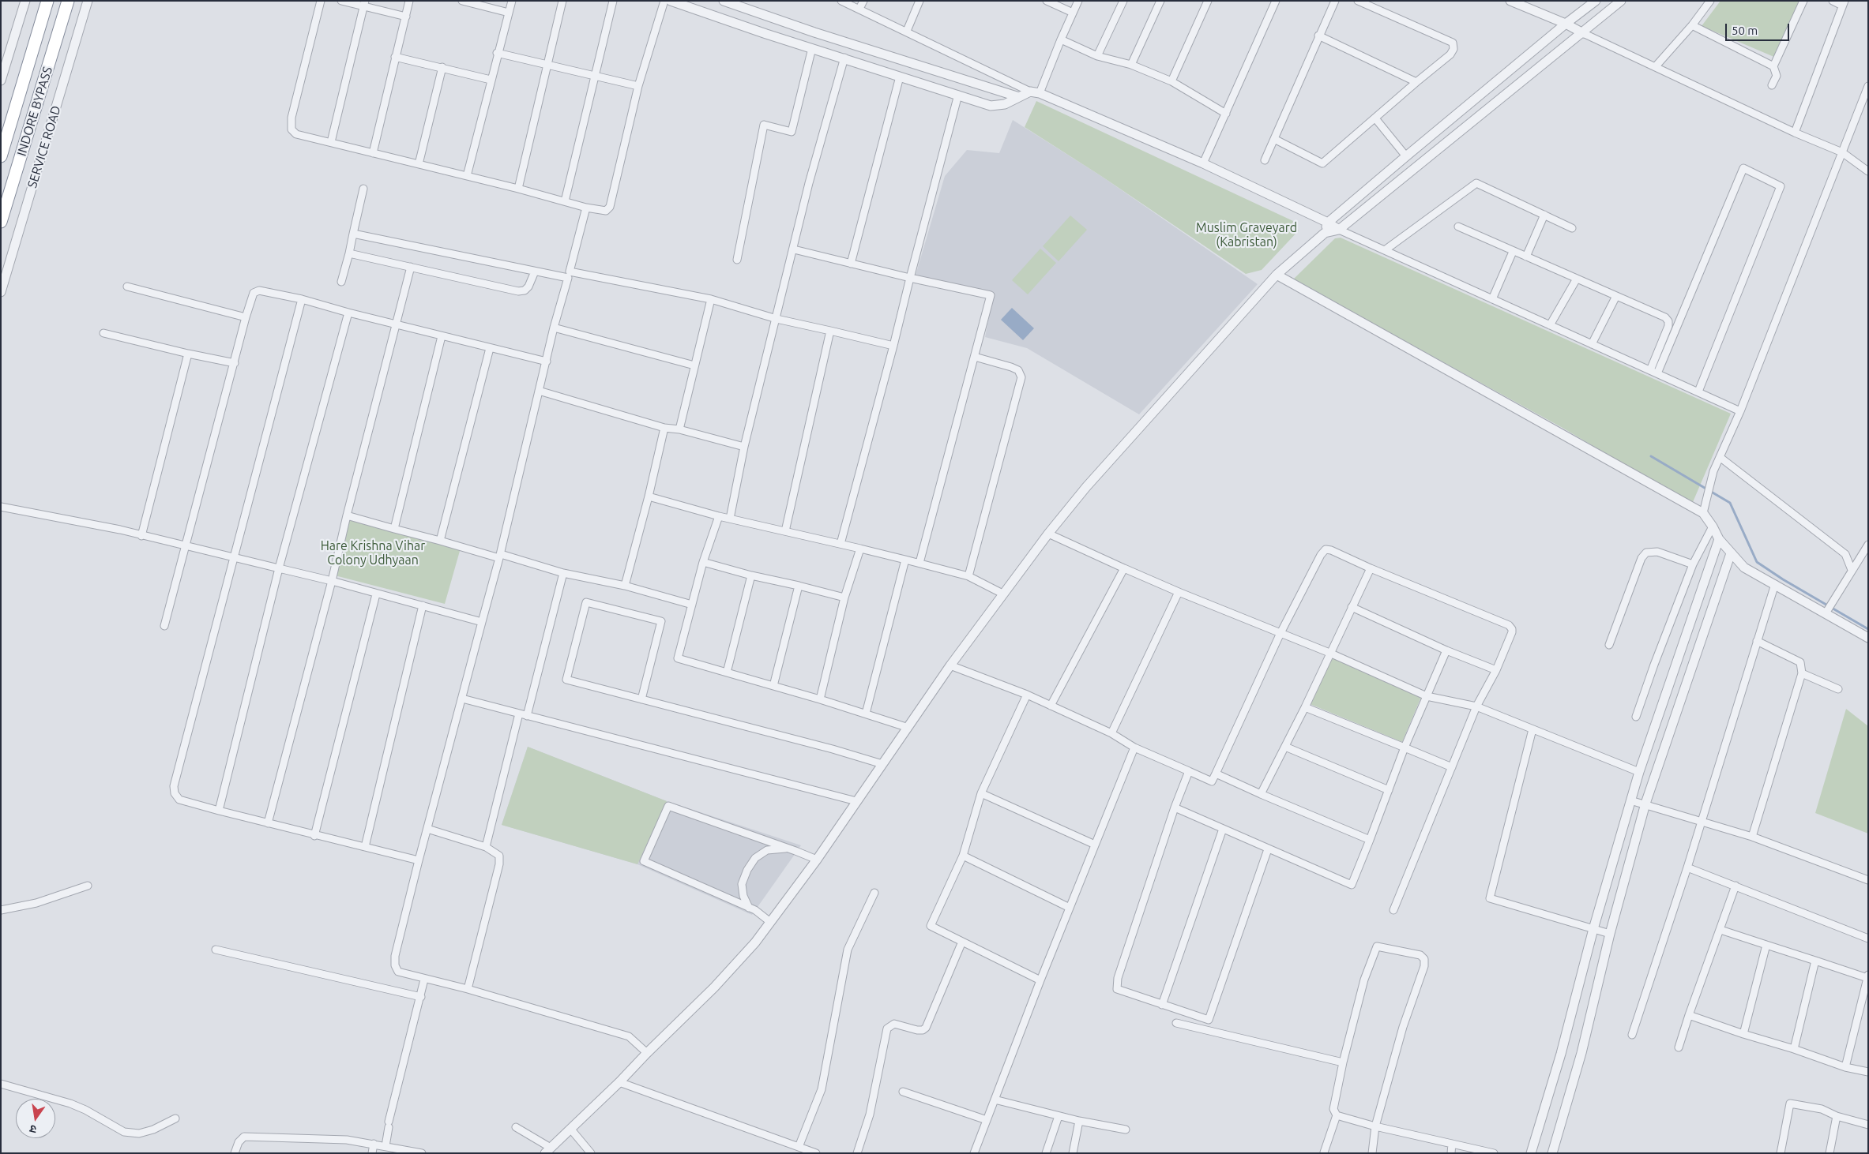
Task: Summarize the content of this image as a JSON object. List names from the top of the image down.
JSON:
{
  "streets": {
    "highway": ["INDORE BYPASS"],
    "street": ["SERVICE ROAD"]
  },
  "parks": ["Muslim Graveyard (Kabristan)", "Hare Krishna Vihar Colony Udhyaan"],
  "scale_bar": "50 m",
  "north": "bottom"
}
